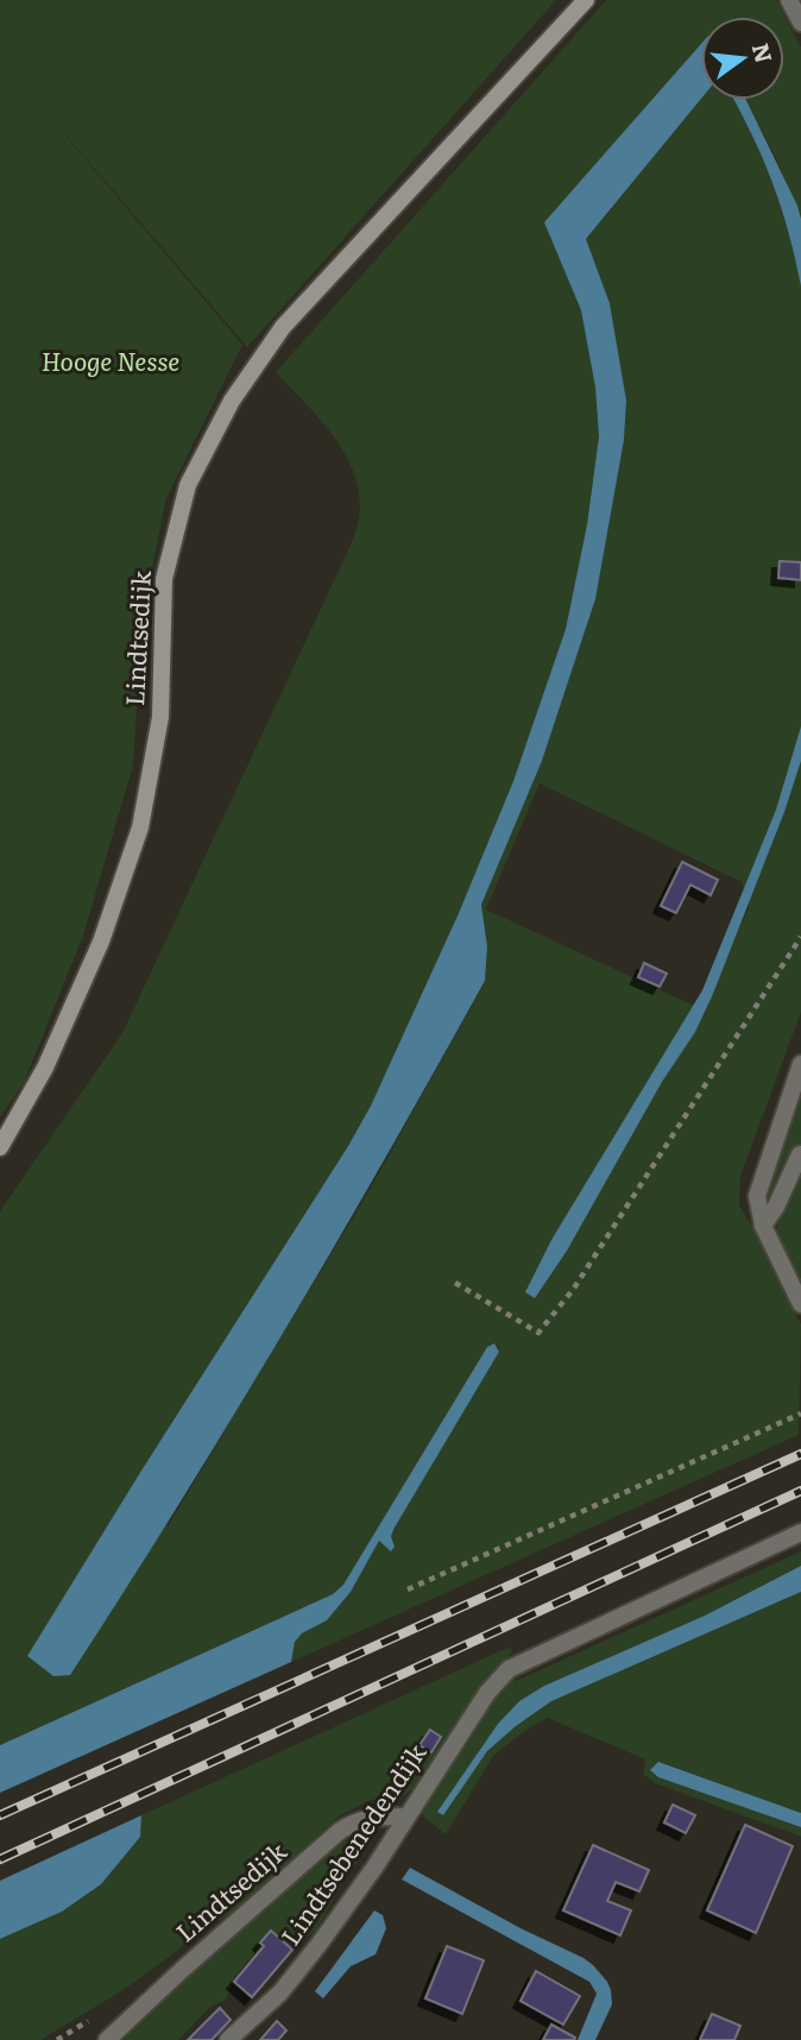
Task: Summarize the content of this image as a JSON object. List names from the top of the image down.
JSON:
{
  "streets": {
    "street": ["Lindtsedijk", "Lindtsebenedendijk"]
  },
  "crossings": [
    ["Lindtsedijk", "Lindtsebenedendijk"]
  ],
  "parks": ["Hooge Nesse"],
  "north": "right"
}
